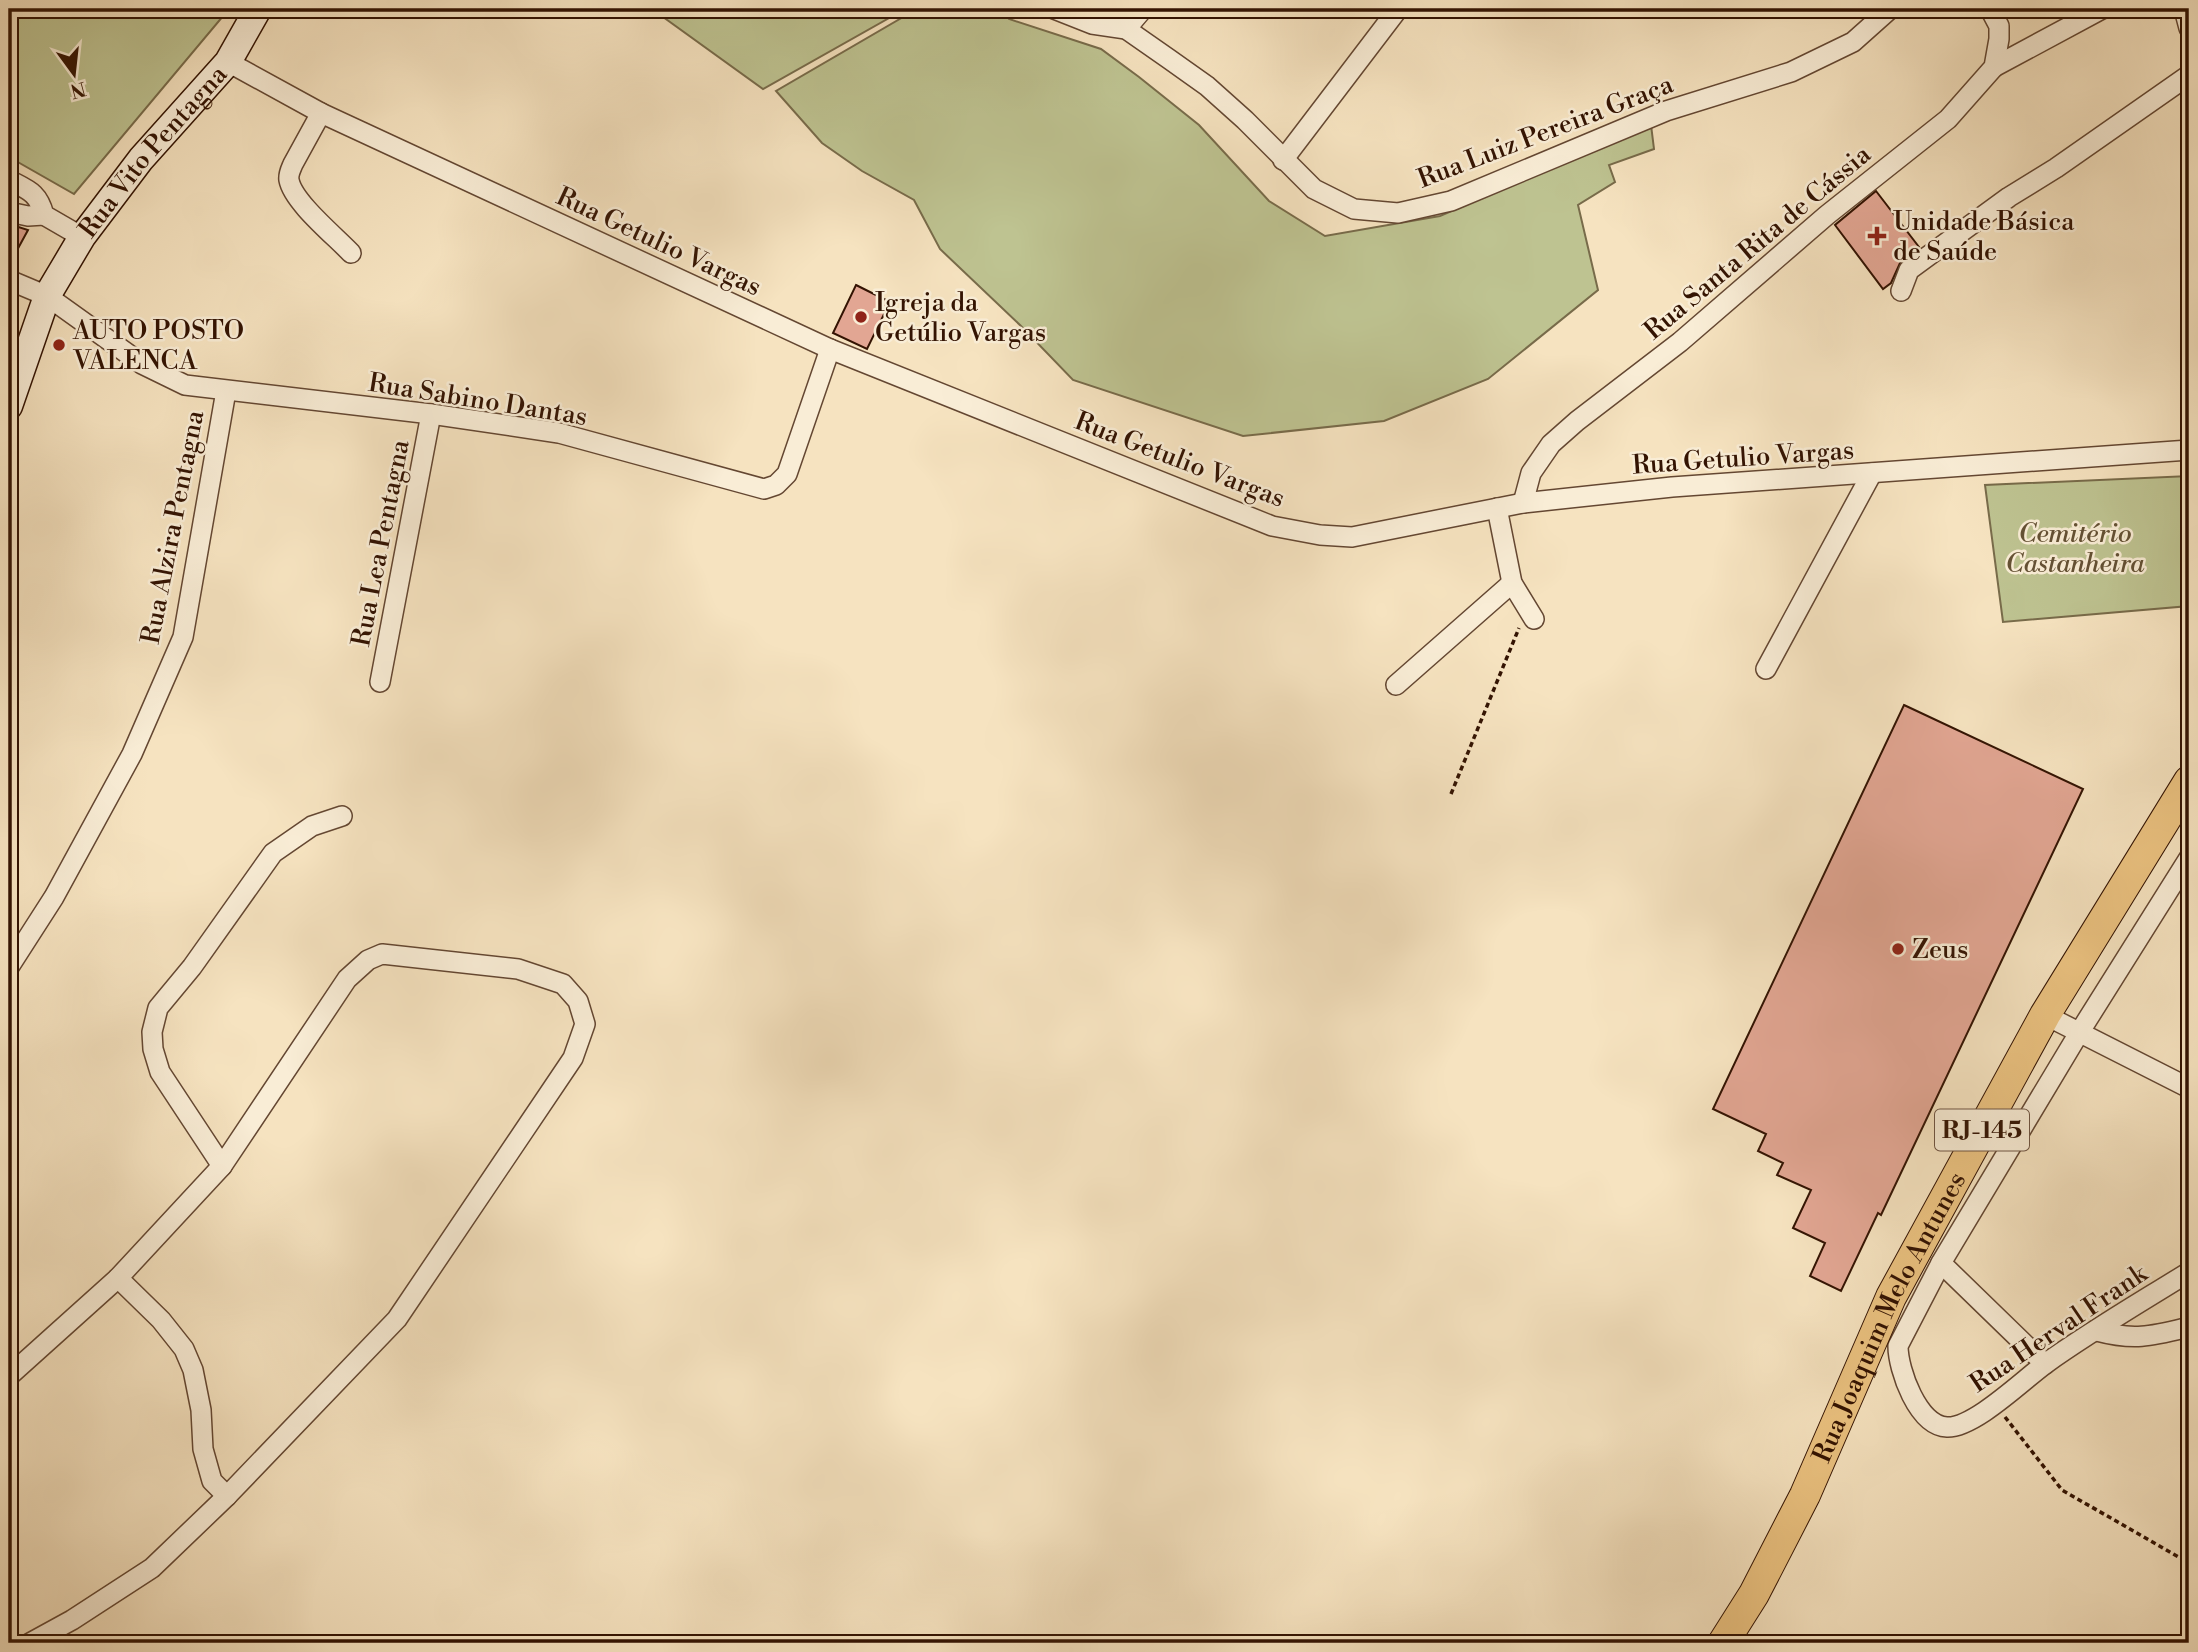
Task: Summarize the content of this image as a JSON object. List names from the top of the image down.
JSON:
{
  "streets": {
    "main road": ["RJ-145", "Rua Joaquim Melo Antunes"],
    "street": [
      "Rua Luiz Pereira Graça",
      "Rua Vito Pentagna",
      "Rua Getulio Vargas",
      "Rua Santa Rita de Cássia",
      "Rua Sabino Dantas",
      "Rua Alzira Pentagna",
      "Rua Lea Pentagna",
      "Rua Herval Frank"
    ]
  },
  "crossings": [
    ["Rua Vito Pentagna", "Rua Getulio Vargas"],
    ["Rua Vito Pentagna", "Rua Sabino Dantas"],
    ["Rua Getulio Vargas", "Rua Santa Rita de Cássia"],
    ["Rua Getulio Vargas", "Rua Sabino Dantas"],
    ["Rua Sabino Dantas", "Rua Alzira Pentagna"],
    ["Rua Sabino Dantas", "Rua Lea Pentagna"]
  ],
  "parks": ["Cemitério Castanheira"],
  "places": {
    "health": ["Unidade Básica de Saúde"],
    "other": ["Igreja da Getúlio Vargas", "AUTO POSTO VALENCA", "Zeus"]
  },
  "north": "bottom"
}
